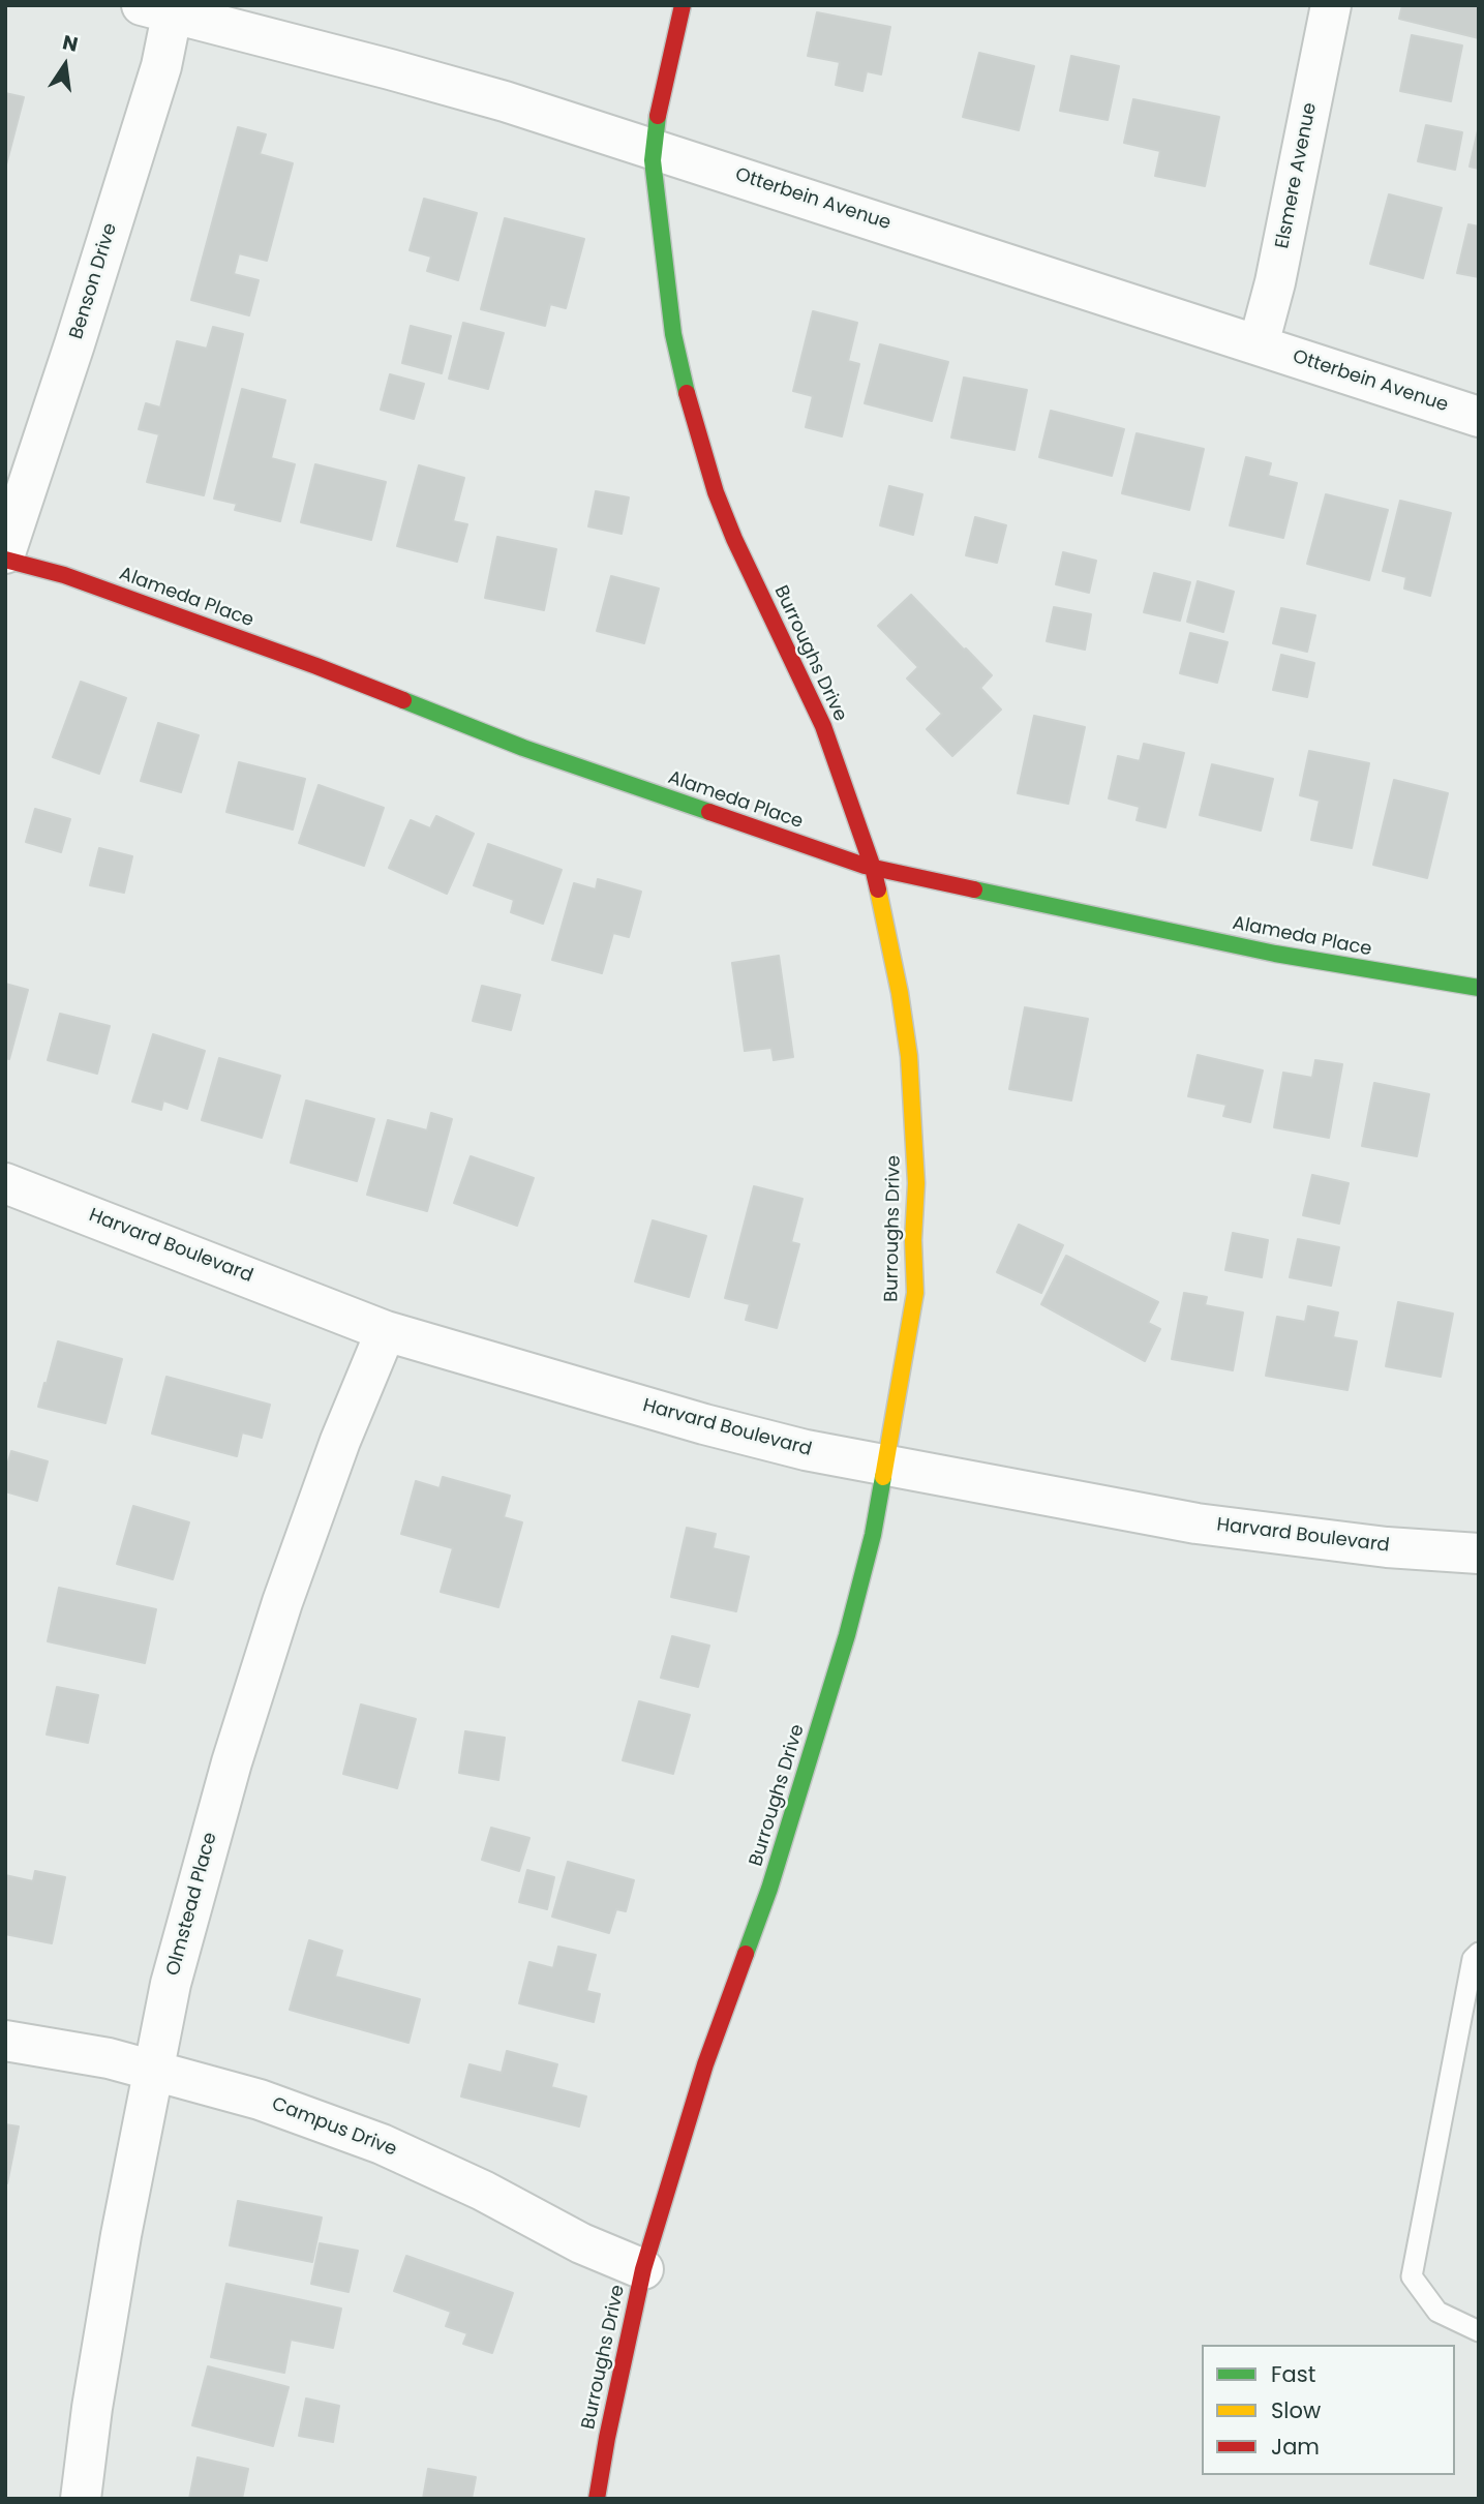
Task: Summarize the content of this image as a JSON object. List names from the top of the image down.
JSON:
{
  "streets": {
    "street": [
      "Elsmere Avenue",
      "Otterbein Avenue",
      "Benson Drive",
      "Alameda Place",
      "Burroughs Drive",
      "Harvard Boulevard",
      "Olmstead Place",
      "Campus Drive"
    ]
  },
  "crossings": [
    ["Elsmere Avenue", "Otterbein Avenue"],
    ["Otterbein Avenue", "Benson Drive"],
    ["Otterbein Avenue", "Burroughs Drive"],
    ["Alameda Place", "Burroughs Drive"],
    ["Burroughs Drive", "Harvard Boulevard"],
    ["Burroughs Drive", "Campus Drive"],
    ["Harvard Boulevard", "Olmstead Place"],
    ["Olmstead Place", "Campus Drive"]
  ],
  "legend": ["Fast", "Slow", "Jam"],
  "north": "top"
}
